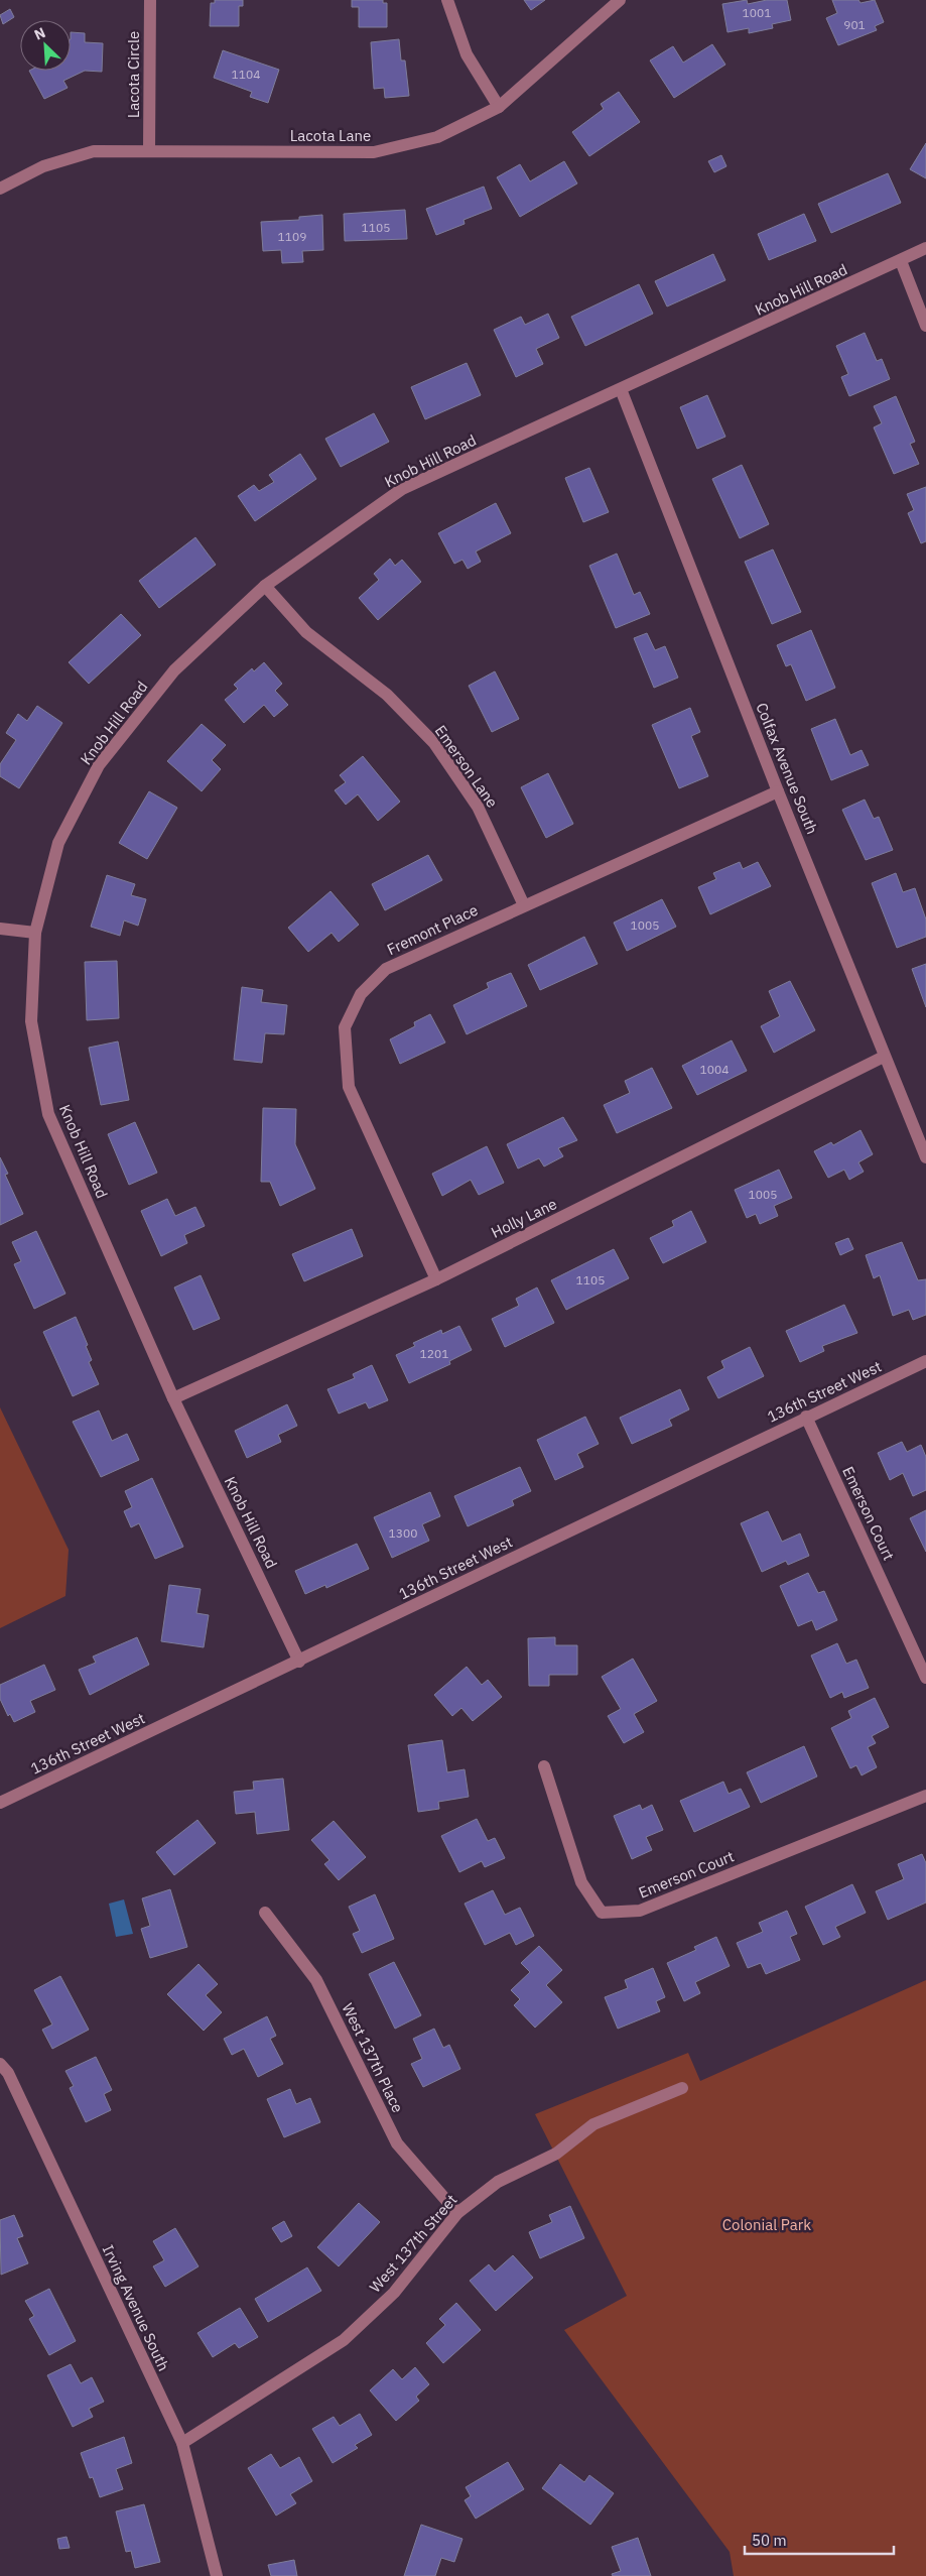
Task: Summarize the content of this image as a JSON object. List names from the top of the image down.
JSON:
{
  "streets": {
    "street": [
      "Lacota Circle",
      "Lacota Lane",
      "Knob Hill Road",
      "Emerson Lane",
      "Colfax Avenue South",
      "Fremont Place",
      "Holly Lane",
      "136th Street West",
      "Emerson Court",
      "West 137th Place",
      "West 137th Street",
      "Irving Avenue South"
    ]
  },
  "crossings": [
    ["Lacota Circle", "Lacota Lane"],
    ["Knob Hill Road", "Emerson Lane"],
    ["Knob Hill Road", "Colfax Avenue South"],
    ["Knob Hill Road", "Holly Lane"],
    ["Knob Hill Road", "136th Street West"],
    ["Emerson Lane", "Fremont Place"],
    ["Colfax Avenue South", "Fremont Place"],
    ["Colfax Avenue South", "Holly Lane"],
    ["Fremont Place", "Holly Lane"],
    ["136th Street West", "Emerson Court"],
    ["West 137th Place", "West 137th Street"],
    ["West 137th Street", "Irving Avenue South"]
  ],
  "parks": ["Colonial Park"],
  "house_numbers": [
    "1001",
    "901",
    "1104",
    "1105",
    "1109",
    "1005",
    "1004",
    "1005",
    "1105",
    "1201",
    "1300"
  ],
  "scale_bar": "50 m",
  "north": "top left"
}
